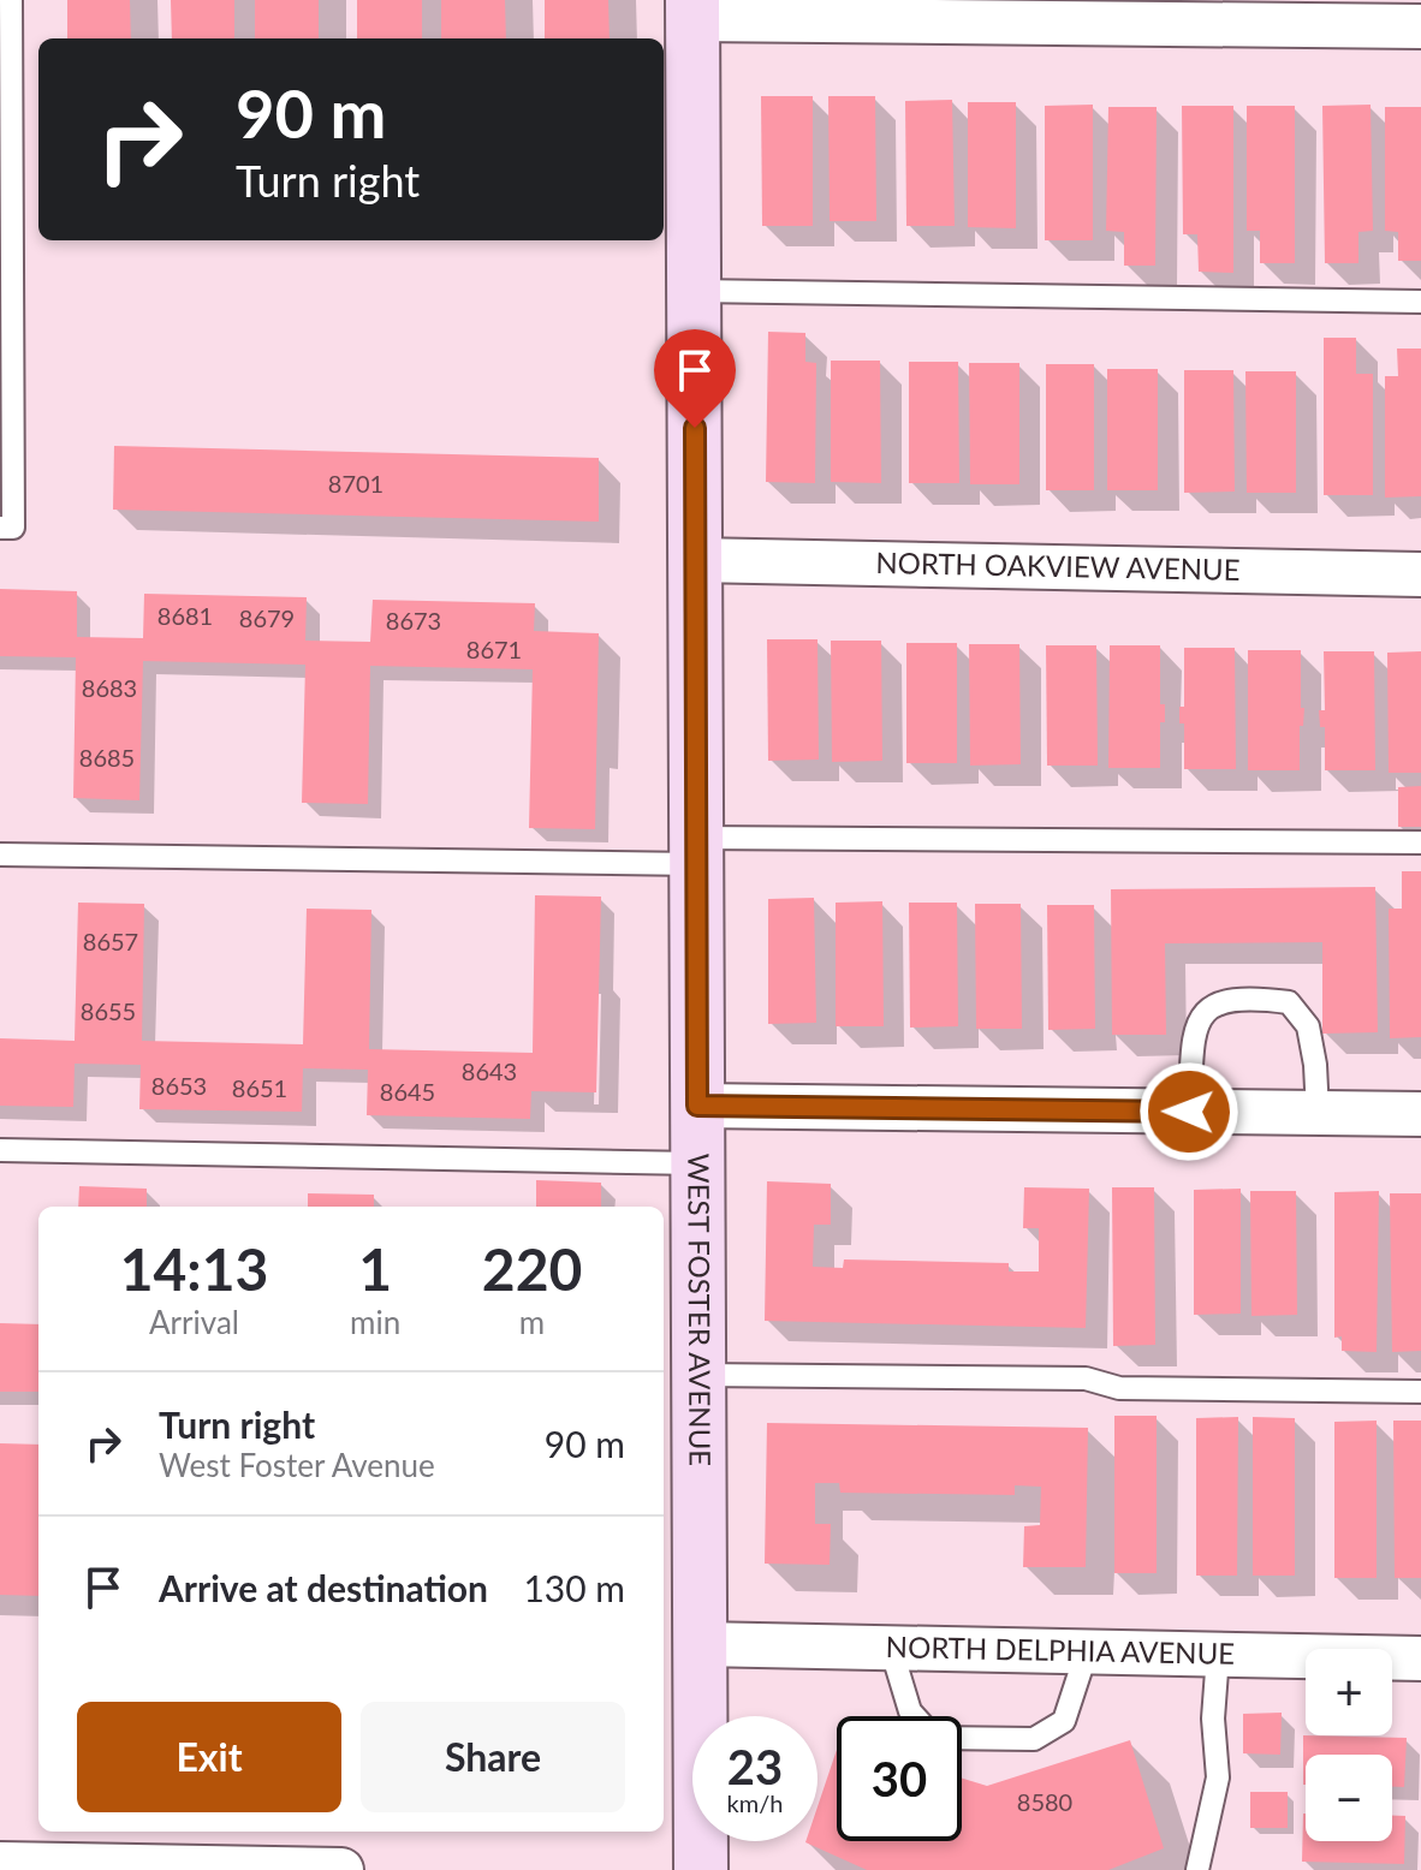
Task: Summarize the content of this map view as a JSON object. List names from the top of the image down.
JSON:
{
  "streets": {
    "street": ["NORTH OAKVIEW AVENUE", "WEST FOSTER AVENUE", "NORTH DELPHIA AVENUE"]
  },
  "crossings": [
    ["NORTH OAKVIEW AVENUE", "WEST FOSTER AVENUE"],
    ["WEST FOSTER AVENUE", "NORTH DELPHIA AVENUE"]
  ],
  "house_numbers": [
    "8701",
    "8681",
    "8679",
    "8673",
    "8671",
    "8683",
    "8685",
    "8657",
    "8655",
    "8643",
    "8653",
    "8651",
    "8645",
    "8580"
  ],
  "page": {
    "turn": ["90 m", "Turn right"],
    "eta": [
      "14:13",
      "Arrival",
      "1",
      "min",
      "220",
      "m"
    ],
    "list": [
      {
        "name": "Turn right",
        "note": "West Foster Avenue",
        "value": "90 m"
      },
      {
        "name": "Arrive at destination",
        "value": "130 m"
      }
    ],
    "map_buttons": ["+", "−"],
    "buttons": ["Exit", "Share"],
    "speed": "23 km/h",
    "limit": "30"
  }
}
